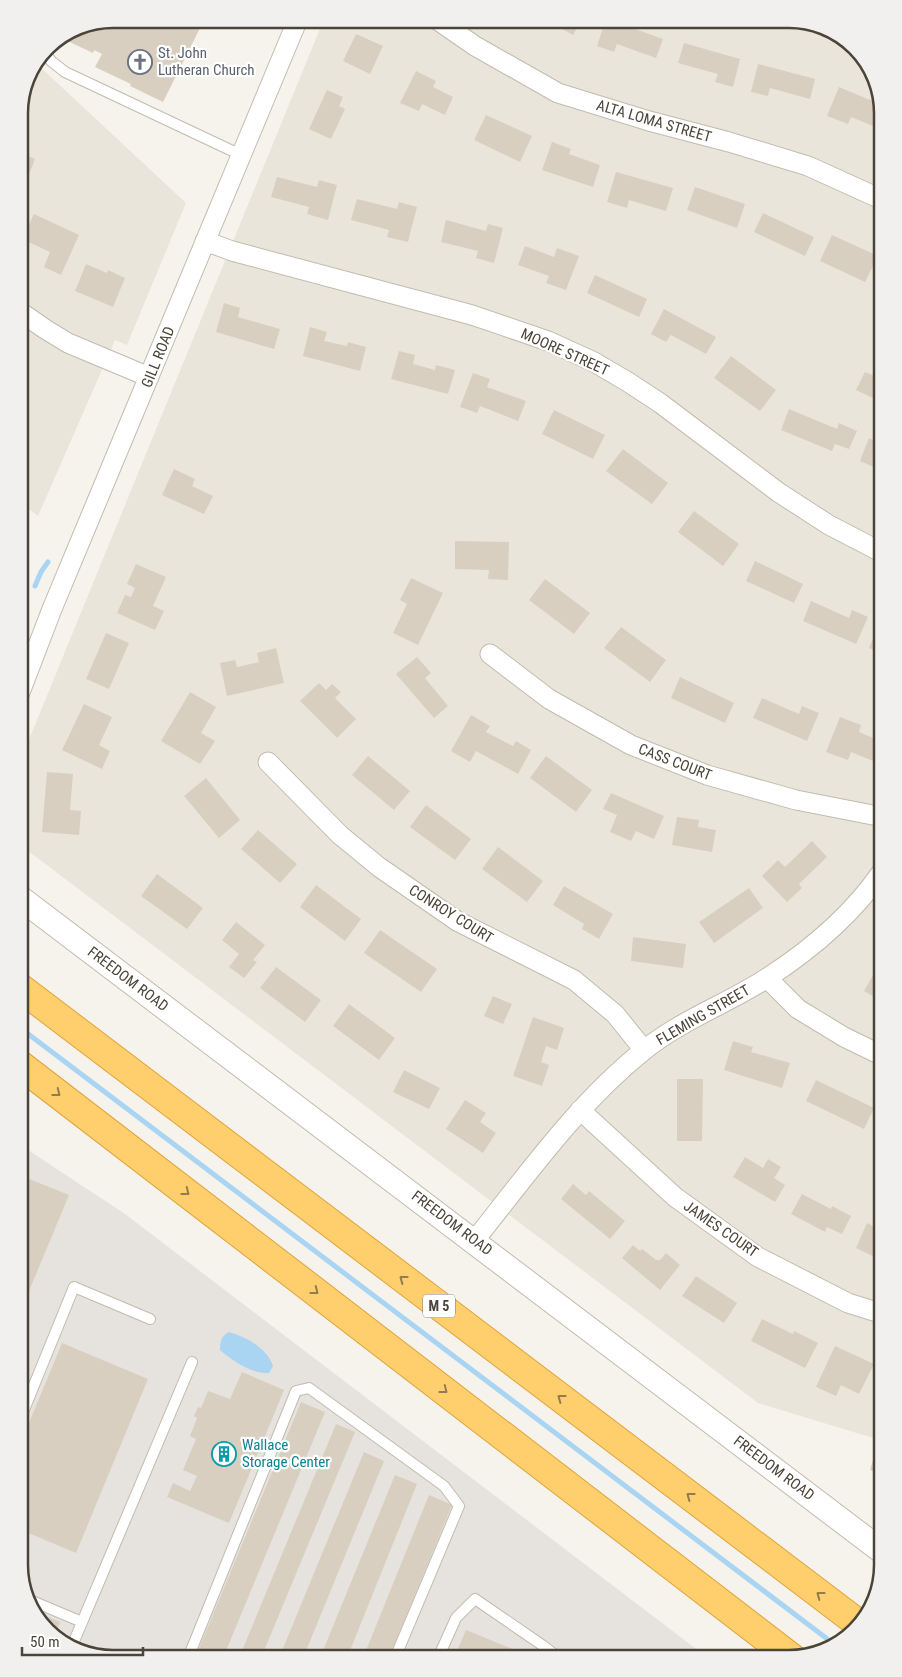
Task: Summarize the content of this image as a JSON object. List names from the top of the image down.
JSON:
{
  "streets": {
    "highway": ["M 5"],
    "street": [
      "ALTA LOMA STREET",
      "MOORE STREET",
      "GILL ROAD",
      "CASS COURT",
      "CONROY COURT",
      "FREEDOM ROAD",
      "FLEMING STREET",
      "JAMES COURT"
    ]
  },
  "crossings": [
    ["MOORE STREET", "GILL ROAD"],
    ["CONROY COURT", "FLEMING STREET"],
    ["FREEDOM ROAD", "FLEMING STREET"],
    ["FLEMING STREET", "JAMES COURT"]
  ],
  "places": {
    "church": ["St. John Lutheran Church"],
    "building": ["Wallace Storage Center"]
  },
  "scale_bar": "50 m"
}
